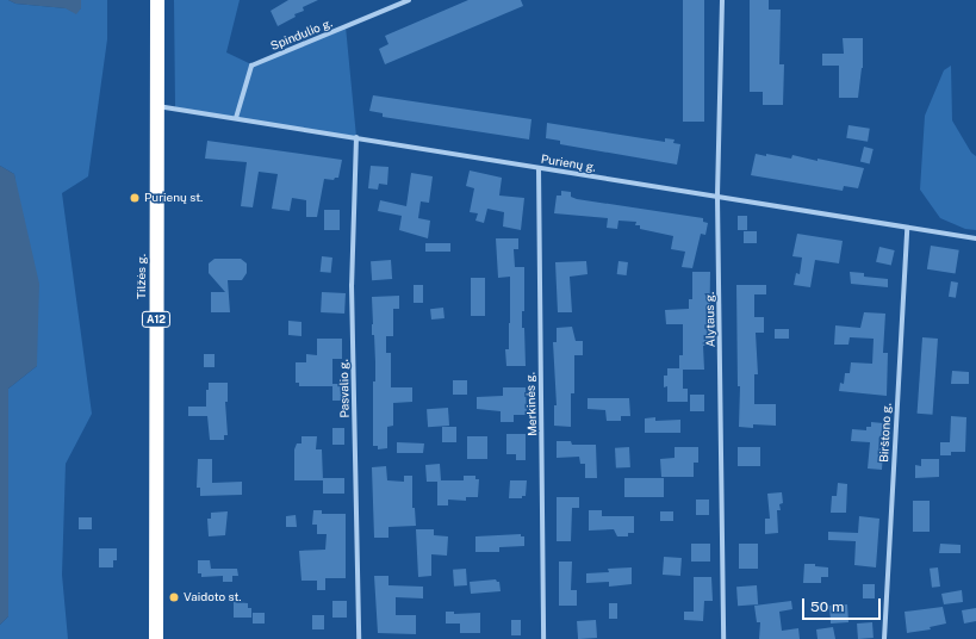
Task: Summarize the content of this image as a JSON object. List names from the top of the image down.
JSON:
{
  "streets": {
    "highway": ["Tilžės g.", "A12"],
    "street": [
      "Spindulio g.",
      "Purienų g.",
      "Alytaus g.",
      "Pasvalio g.",
      "Merkinės g.",
      "Birštono g."
    ]
  },
  "crossings": [
    ["Spindulio g.", "Purienų g."],
    ["Purienų g.", "Tilžės g."],
    ["Purienų g.", "Alytaus g."],
    ["Purienų g.", "Pasvalio g."],
    ["Purienų g.", "Merkinės g."],
    ["Purienų g.", "Birštono g."]
  ],
  "places": ["Purienų st.", "Vaidoto st."],
  "scale_bar": "50 m"
}
